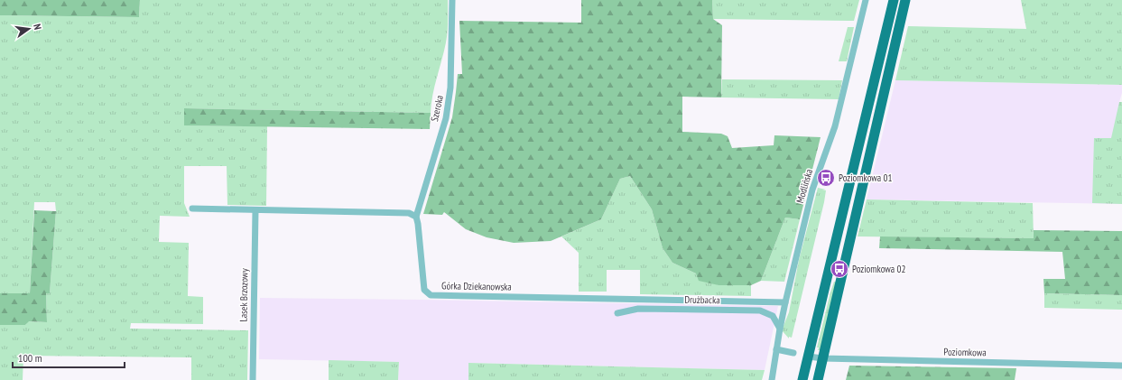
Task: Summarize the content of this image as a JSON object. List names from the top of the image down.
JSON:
{
  "streets": {
    "street": [
      "Szeroka",
      "Modlińska",
      "Górka Dziekanowska",
      "Lasek Brzozowy",
      "Drużbacka",
      "Poziomkowa"
    ]
  },
  "crossings": [
    ["Szeroka", "Górka Dziekanowska"],
    ["Modlińska", "Górka Dziekanowska"],
    ["Modlińska", "Drużbacka"]
  ],
  "places": {
    "bus stop": ["Poziomkowa 01", "Poziomkowa 02"]
  },
  "scale_bar": "100 m",
  "north": "right"
}
